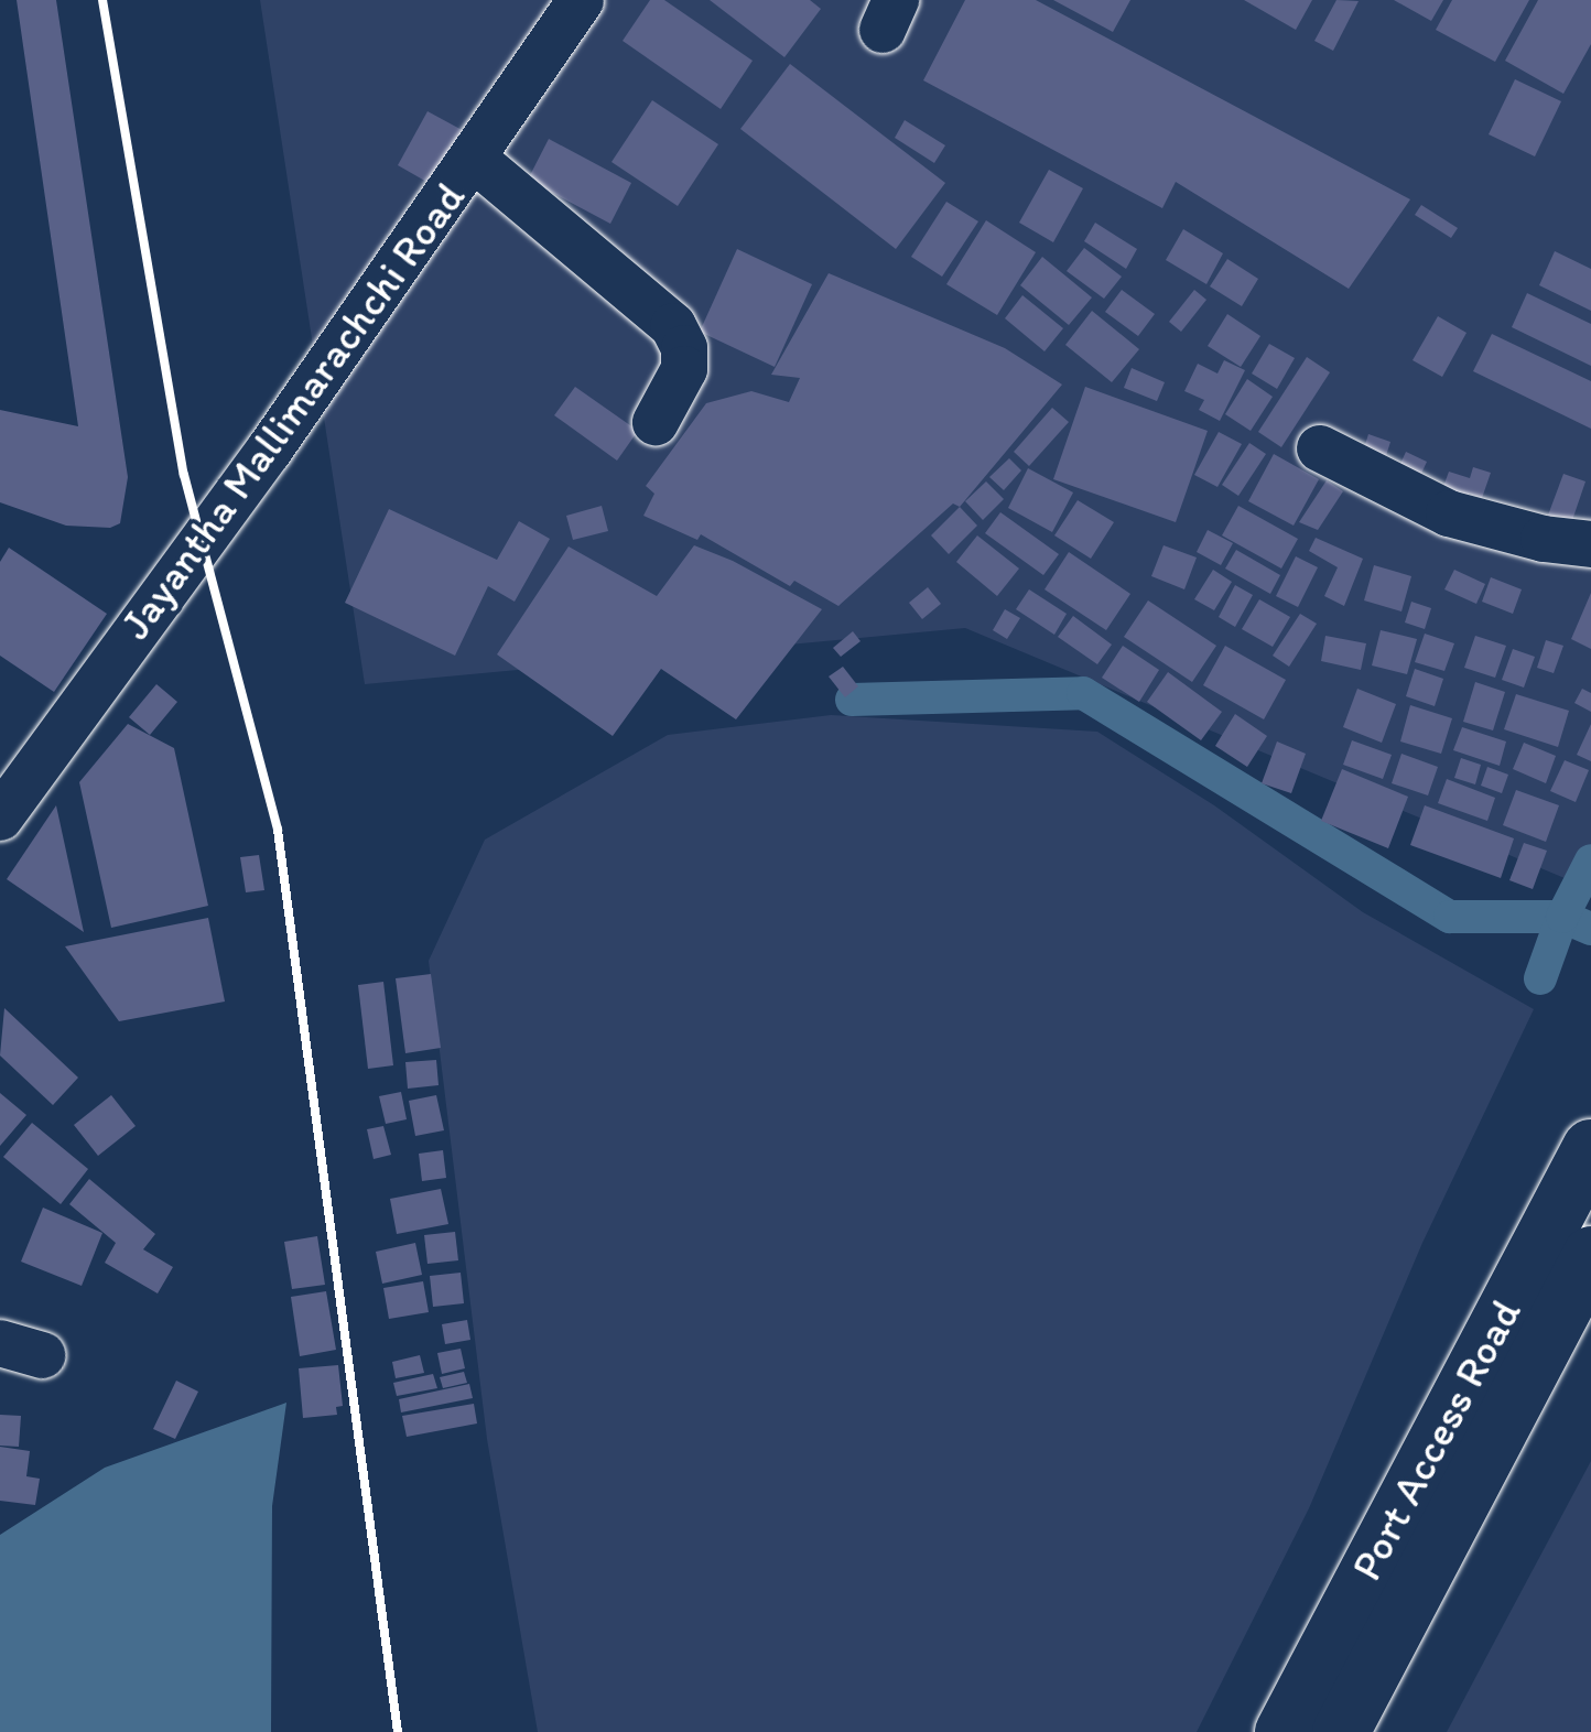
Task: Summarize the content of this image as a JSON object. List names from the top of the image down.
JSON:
{
  "streets": {
    "main road": ["Port Access Road"],
    "street": ["Jayantha Mallimarachchi Road"]
  }
}
